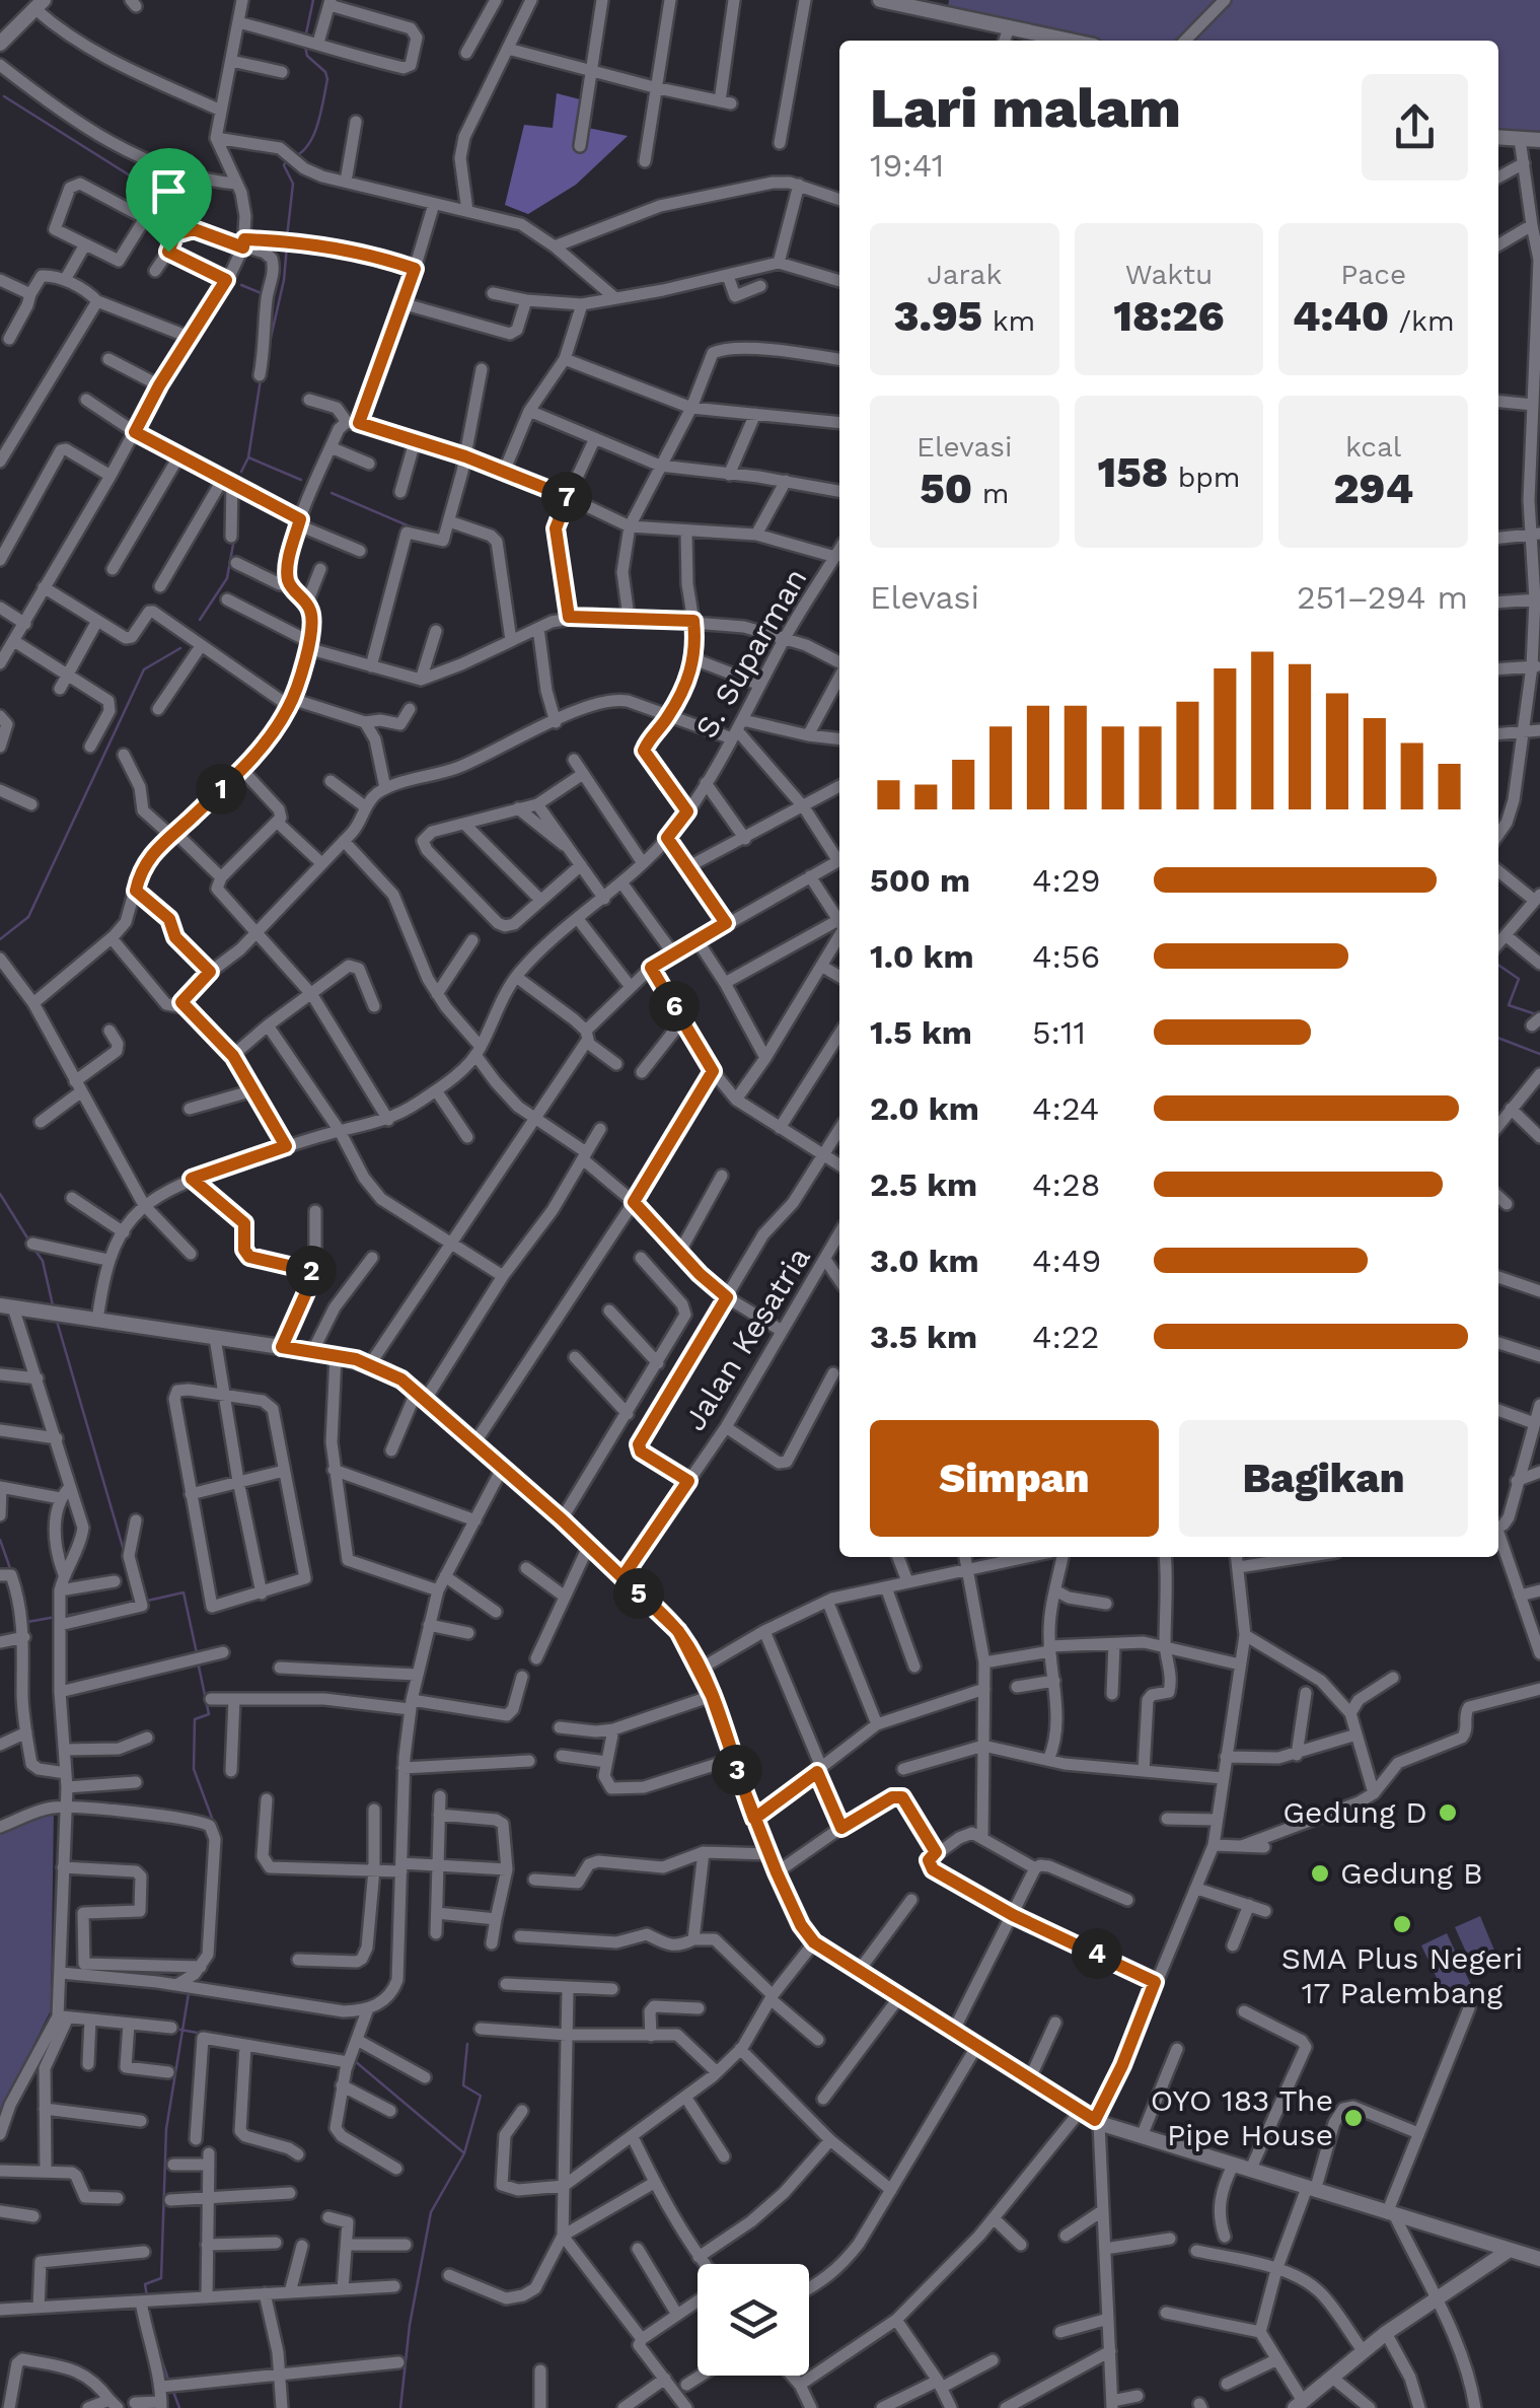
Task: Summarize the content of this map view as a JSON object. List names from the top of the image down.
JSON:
{
  "streets": {
    "street": ["S. Suparman", "Jalan Kesatria"]
  },
  "places": [
    "Gedung D",
    "Gedung B",
    "SMA Plus Negeri 17 Palembang",
    "OYO 183 The Pipe House"
  ],
  "page": {
    "heading": ["Lari malam", "19:41"],
    "stats": [
      ["Jarak", "3.95 km"],
      ["Waktu", "18:26"],
      ["Pace", "4:40 /km"],
      ["Elevasi", "50 m"],
      ["158 bpm"],
      ["kcal", "294"]
    ],
    "pins": [
      "7",
      "1",
      "6",
      "2",
      "5",
      "3",
      "4"
    ],
    "chart": ["Elevasi", "251–294 m"],
    "list": [
      {
        "name": "500 m",
        "note": "4:29"
      },
      {
        "name": "1.0 km",
        "note": "4:56"
      },
      {
        "name": "1.5 km",
        "note": "5:11"
      },
      {
        "name": "2.0 km",
        "note": "4:24"
      },
      {
        "name": "2.5 km",
        "note": "4:28"
      },
      {
        "name": "3.0 km",
        "note": "4:49"
      },
      {
        "name": "3.5 km",
        "note": "4:22"
      }
    ],
    "buttons": ["Simpan", "Bagikan"]
  }
}
